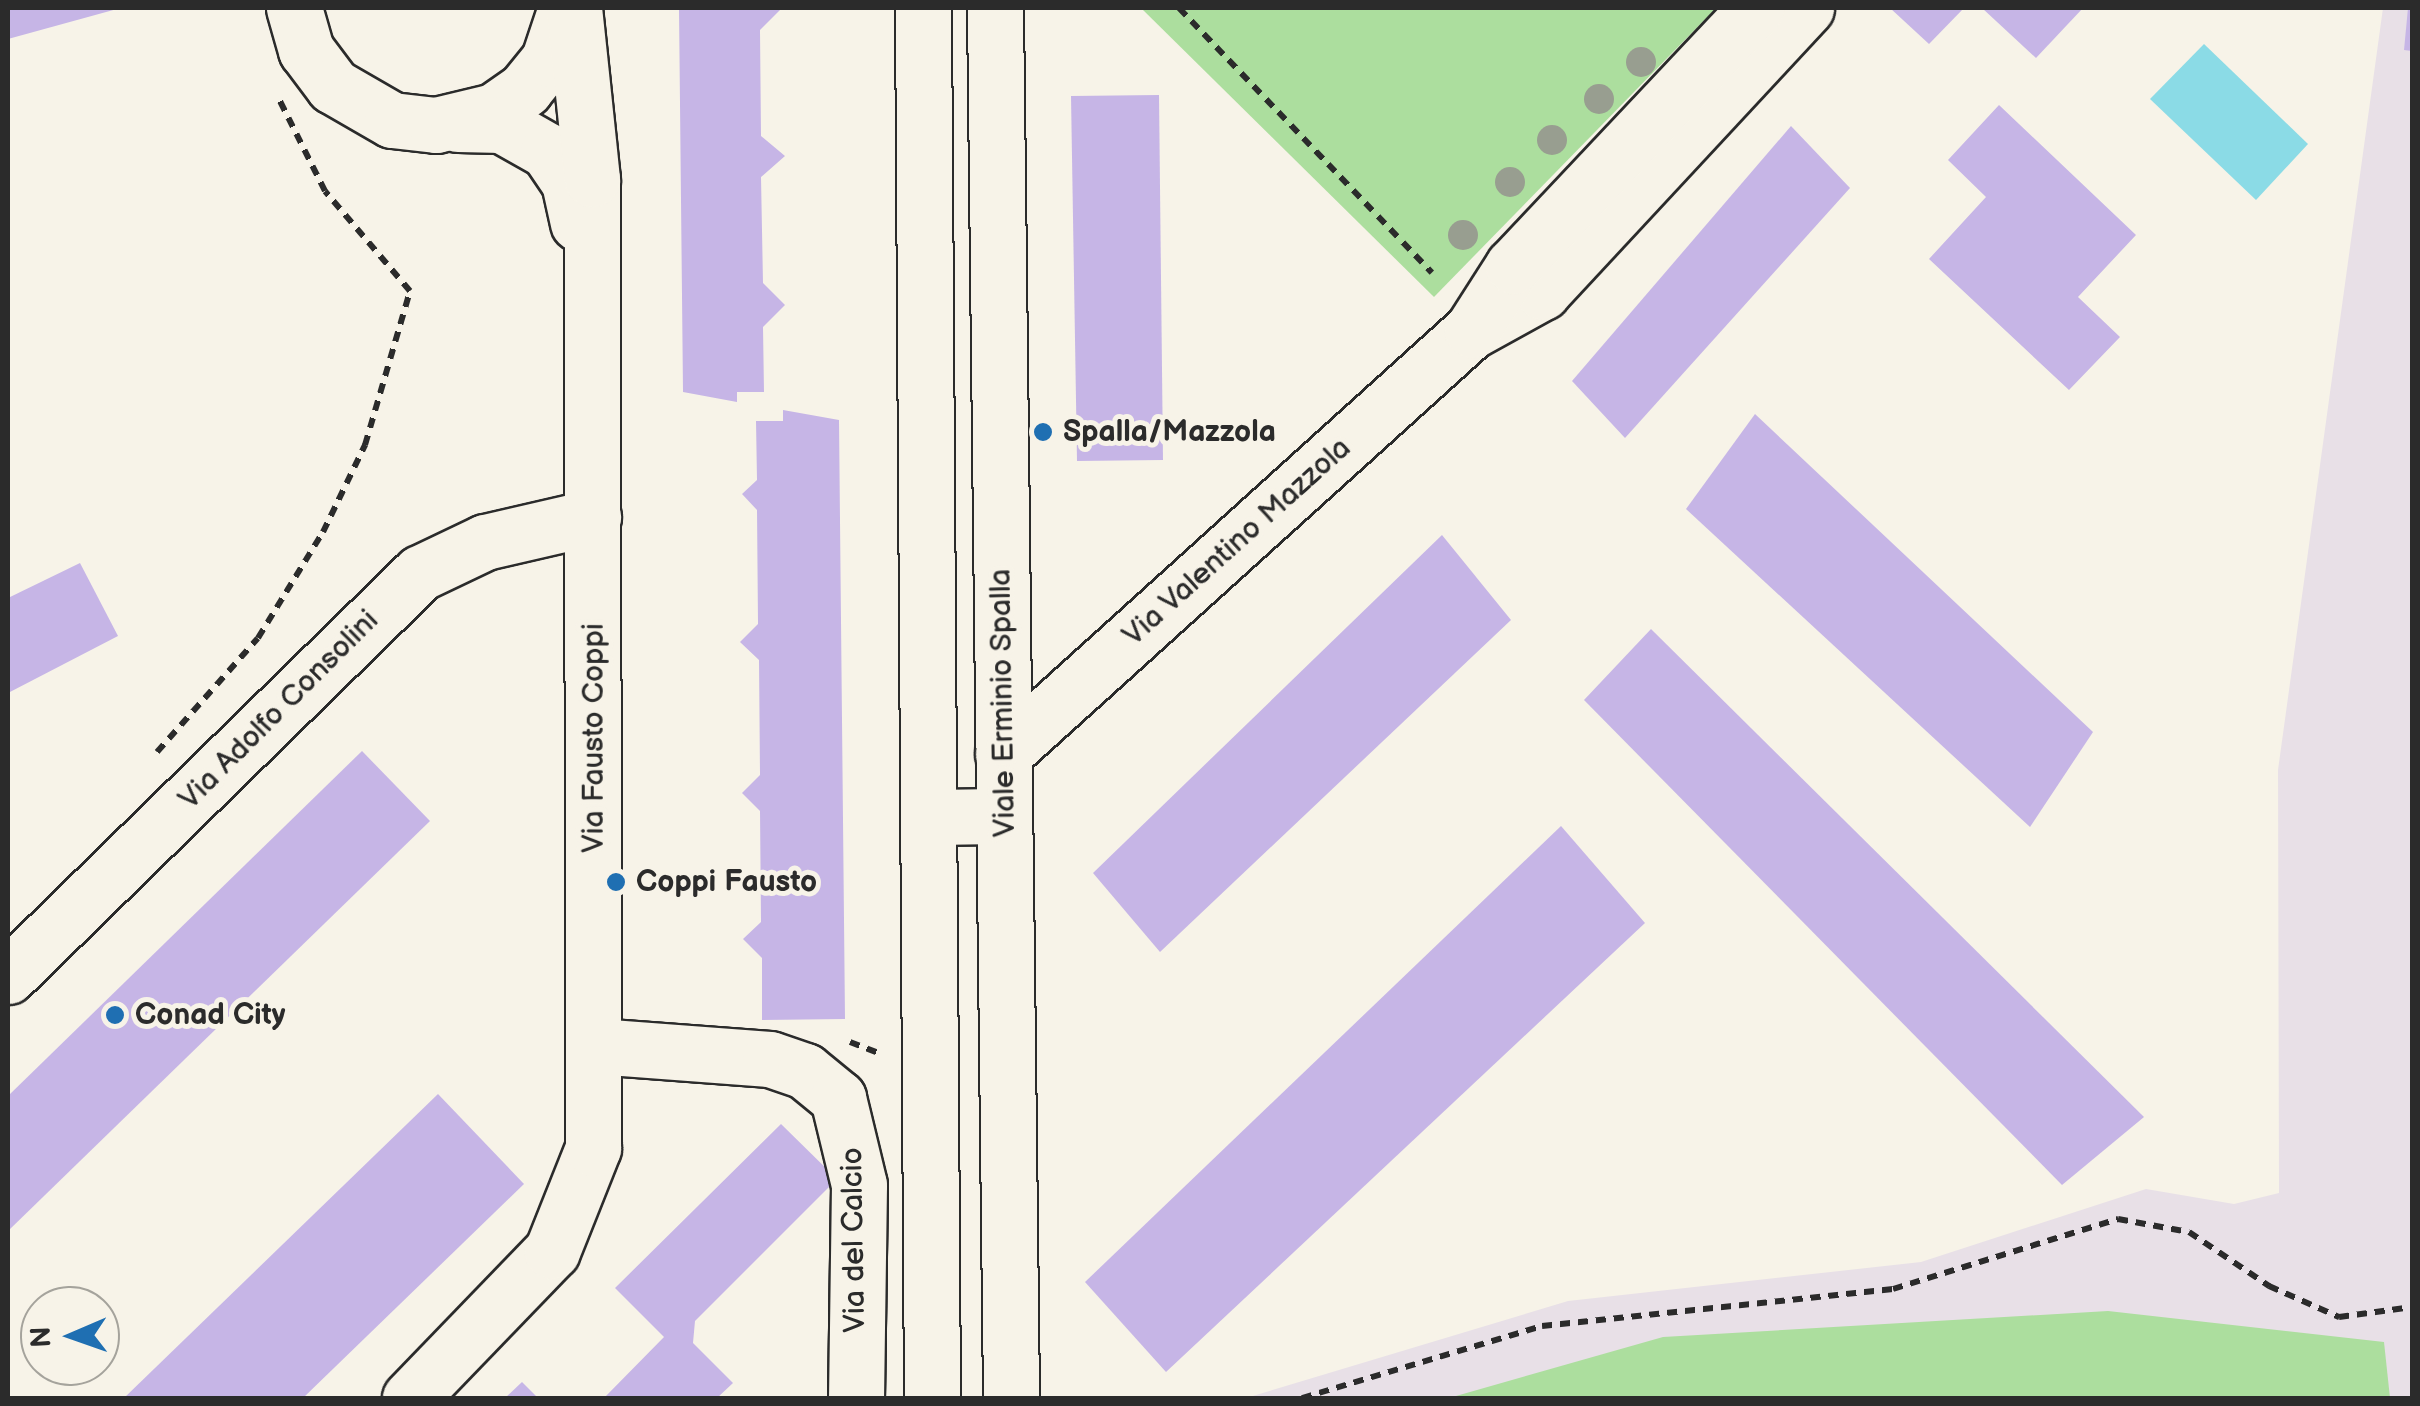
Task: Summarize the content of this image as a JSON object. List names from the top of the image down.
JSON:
{
  "streets": {
    "street": [
      "Via Valentino Mazzola",
      "Viale Erminio Spalla",
      "Via Adolfo Consolini",
      "Via Fausto Coppi",
      "Via del Calcio"
    ]
  },
  "crossings": [
    ["Via Valentino Mazzola", "Viale Erminio Spalla"],
    ["Via Adolfo Consolini", "Via Fausto Coppi"],
    ["Via Fausto Coppi", "Via del Calcio"]
  ],
  "places": ["Spalla/Mazzola", "Coppi Fausto", "Conad City"],
  "north": "left"
}
